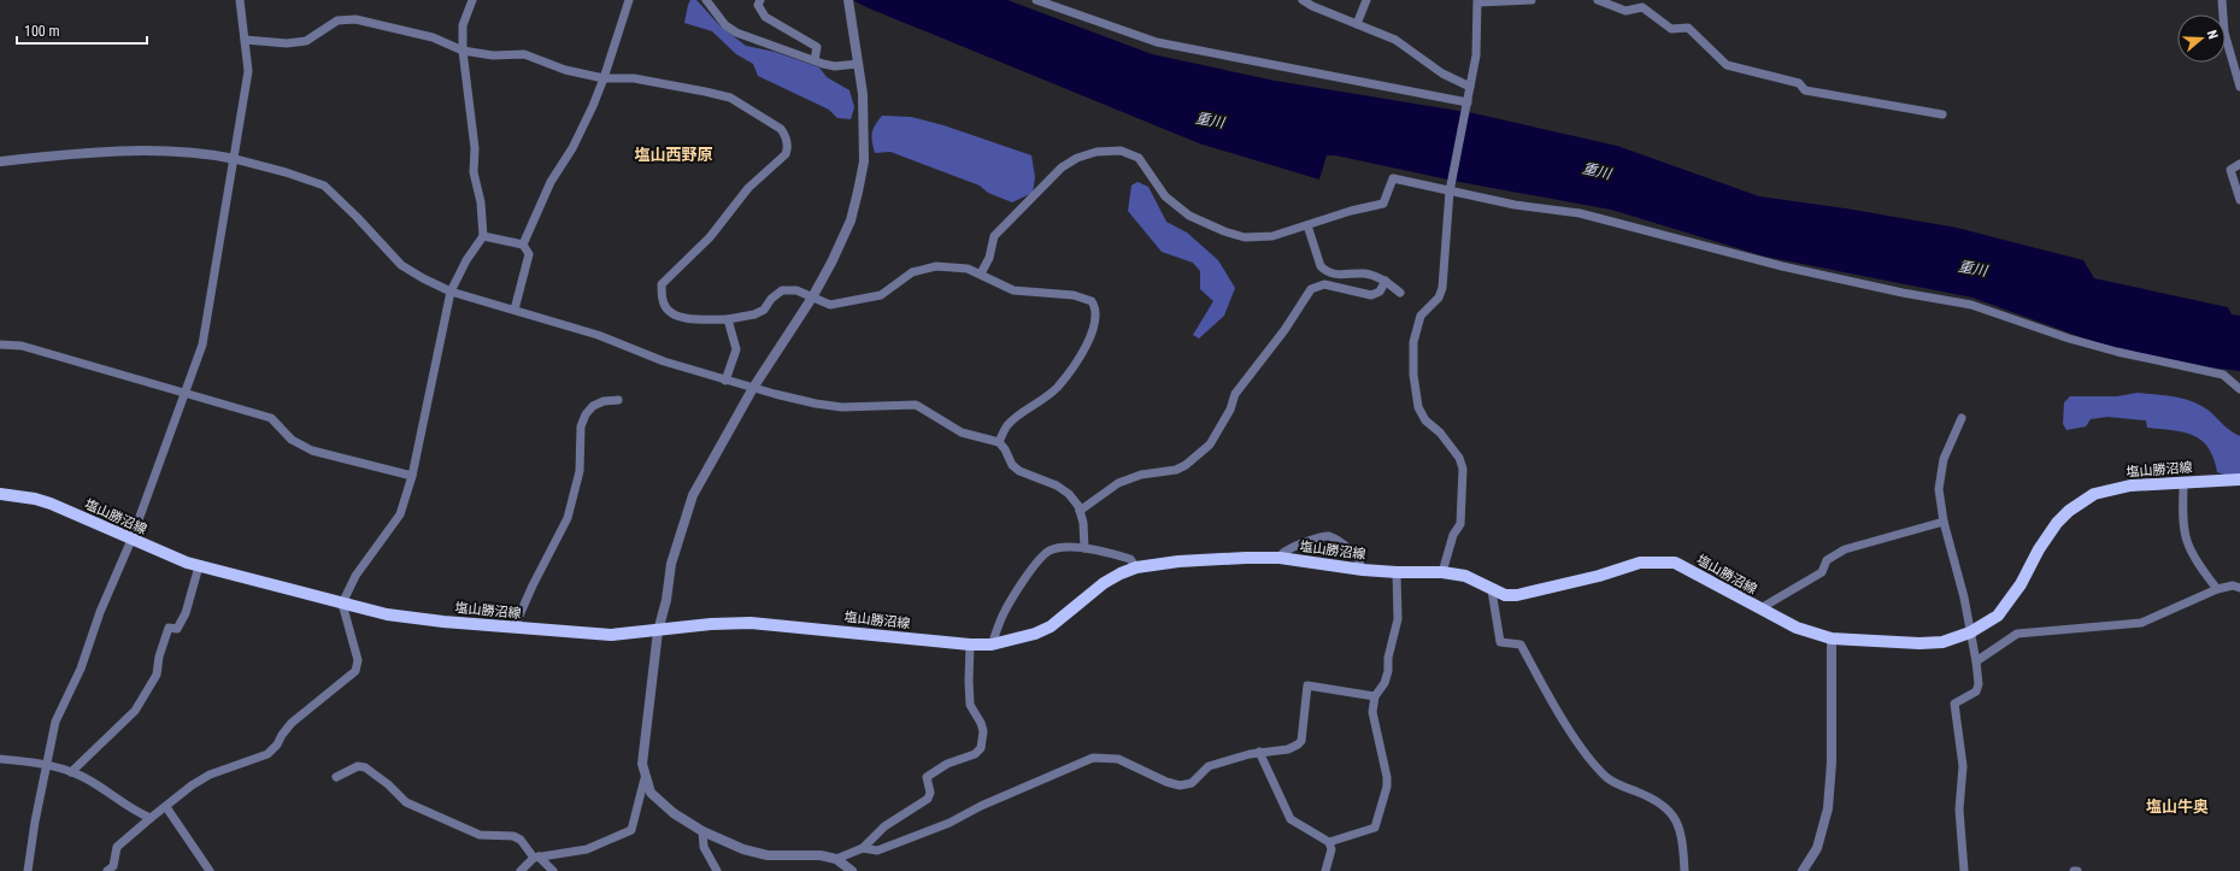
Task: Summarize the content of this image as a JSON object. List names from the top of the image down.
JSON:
{
  "streets": {
    "main road": ["塩山勝沼線"]
  },
  "districts": ["塩山西野原", "塩山牛奥"],
  "water": ["重川"],
  "scale_bar": "100 m",
  "north": "right"
}
